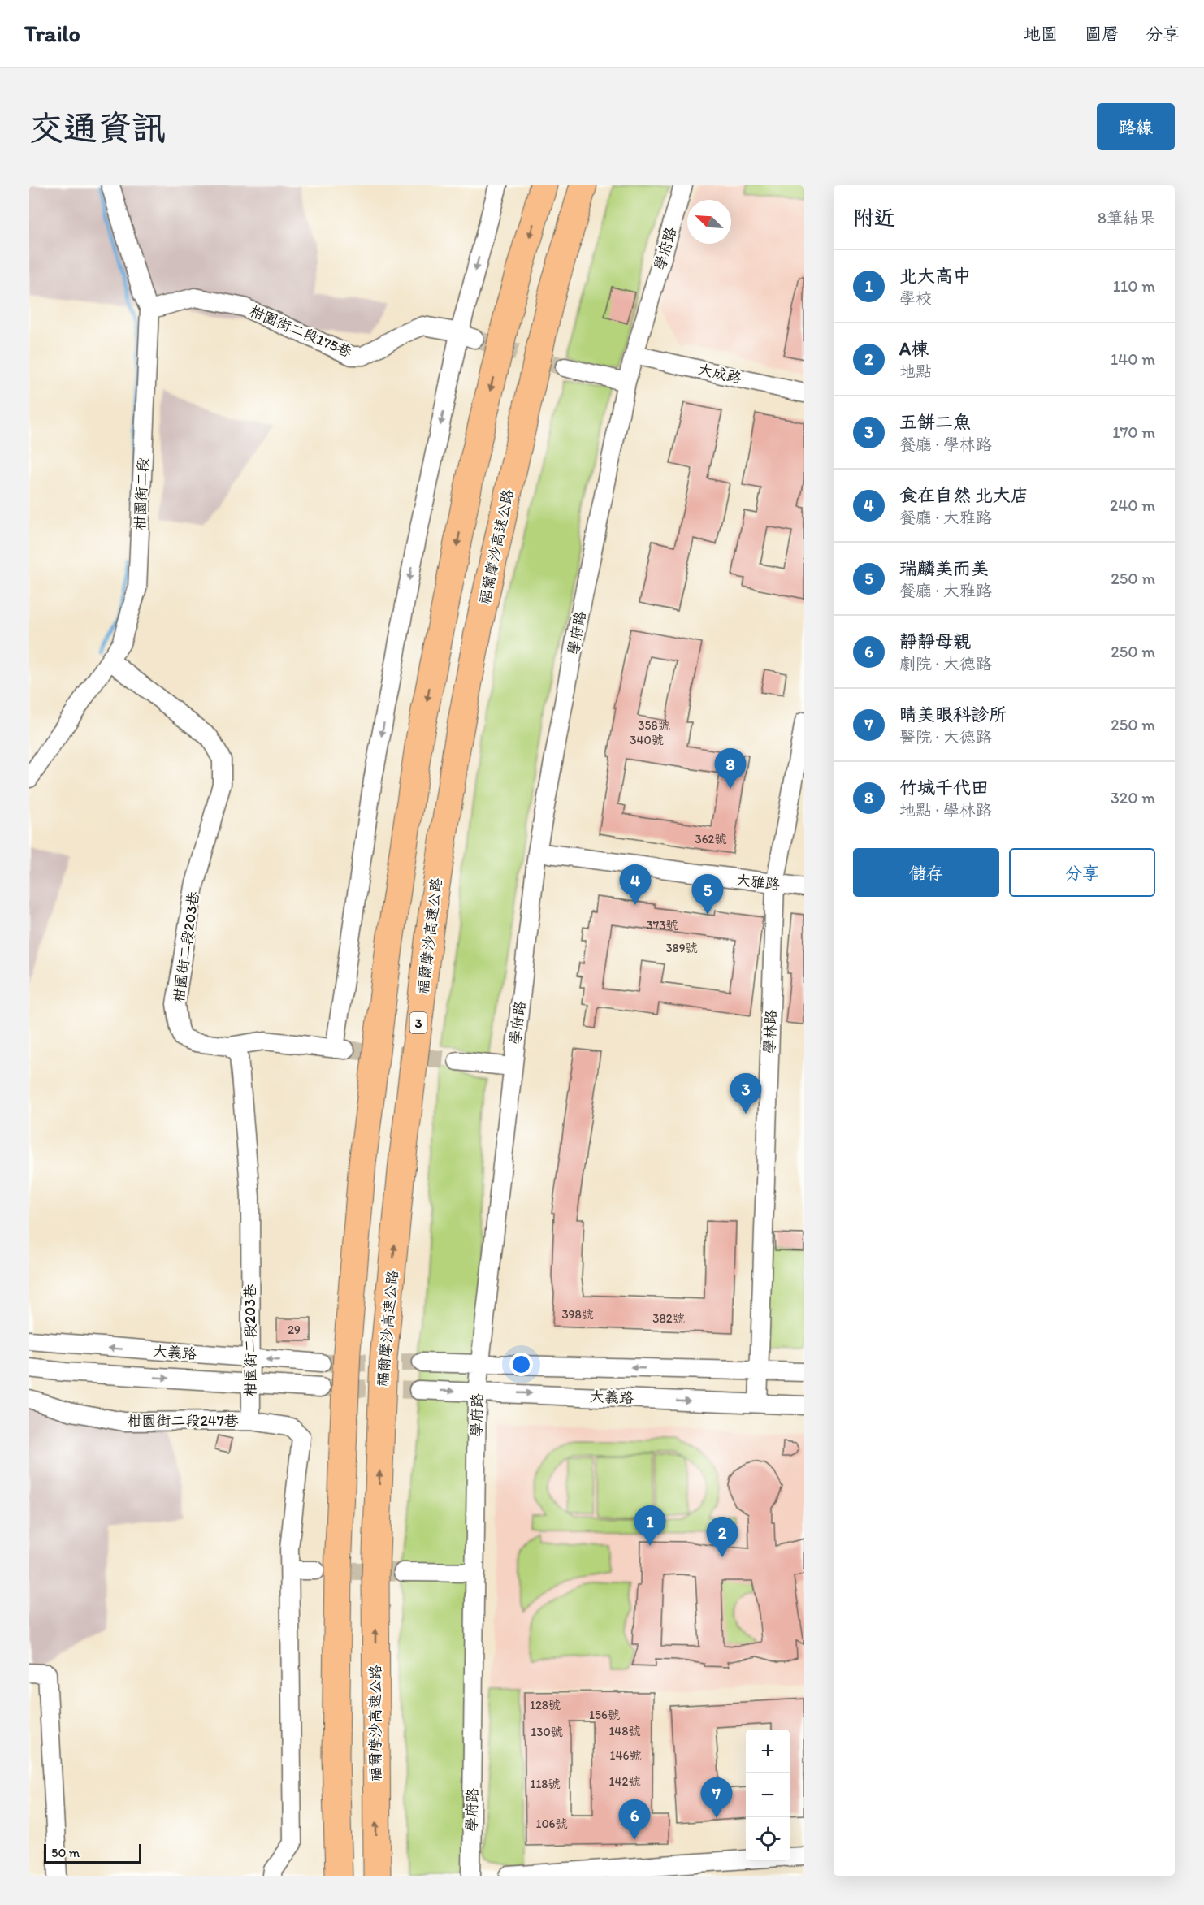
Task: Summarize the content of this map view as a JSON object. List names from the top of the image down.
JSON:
{
  "streets": {
    "highway": ["福爾摩沙高速公路", "3"],
    "street": [
      "學府路",
      "柑園街二段175巷",
      "大成路",
      "柑園街二段",
      "大雅路",
      "柑園街二段203巷",
      "學林路",
      "大義路",
      "柑園街二段247巷"
    ]
  },
  "crossings": [
    ["學府路", "大成路"],
    ["學府路", "大雅路"],
    ["學府路", "大義路"],
    ["柑園街二段175巷", "柑園街二段"],
    ["柑園街二段", "柑園街二段203巷"],
    ["大雅路", "學林路"],
    ["柑園街二段203巷", "大義路"],
    ["柑園街二段203巷", "柑園街二段247巷"],
    ["學林路", "大義路"]
  ],
  "house_numbers": [
    "358號",
    "340號",
    "362號",
    "373號",
    "389號",
    "398號",
    "382號",
    "29",
    "128號",
    "156號",
    "148號",
    "130號",
    "146號",
    "142號",
    "118號",
    "106號"
  ],
  "scale_bar": "50 m",
  "north": "top left",
  "page": {
    "header": "Trailo",
    "nav": ["地圖", "圖層", "分享"],
    "buttons": [
      "路線",
      ["儲存", "分享"]
    ],
    "title": "交通資訊",
    "heading": ["附近", "8筆結果"],
    "list": [
      {
        "mark": "1",
        "name": "北大高中",
        "note": "學校",
        "value": "110 m"
      },
      {
        "mark": "2",
        "name": "A棟",
        "note": "地點",
        "value": "140 m"
      },
      {
        "mark": "3",
        "name": "五餅二魚",
        "note": "餐廳 · 學林路",
        "value": "170 m"
      },
      {
        "mark": "4",
        "name": "食在自然 北大店",
        "note": "餐廳 · 大雅路",
        "value": "240 m"
      },
      {
        "mark": "5",
        "name": "瑞麟美而美",
        "note": "餐廳 · 大雅路",
        "value": "250 m"
      },
      {
        "mark": "6",
        "name": "靜靜母親",
        "note": "劇院 · 大德路",
        "value": "250 m"
      },
      {
        "mark": "7",
        "name": "晴美眼科診所",
        "note": "醫院 · 大德路",
        "value": "250 m"
      },
      {
        "mark": "8",
        "name": "竹城千代田",
        "note": "地點 · 學林路",
        "value": "320 m"
      }
    ],
    "pins": [
      "8",
      "4",
      "5",
      "3",
      "1",
      "2",
      "7",
      "6"
    ],
    "map_buttons": ["+", "−"],
    "scale": "50 m"
  }
}
